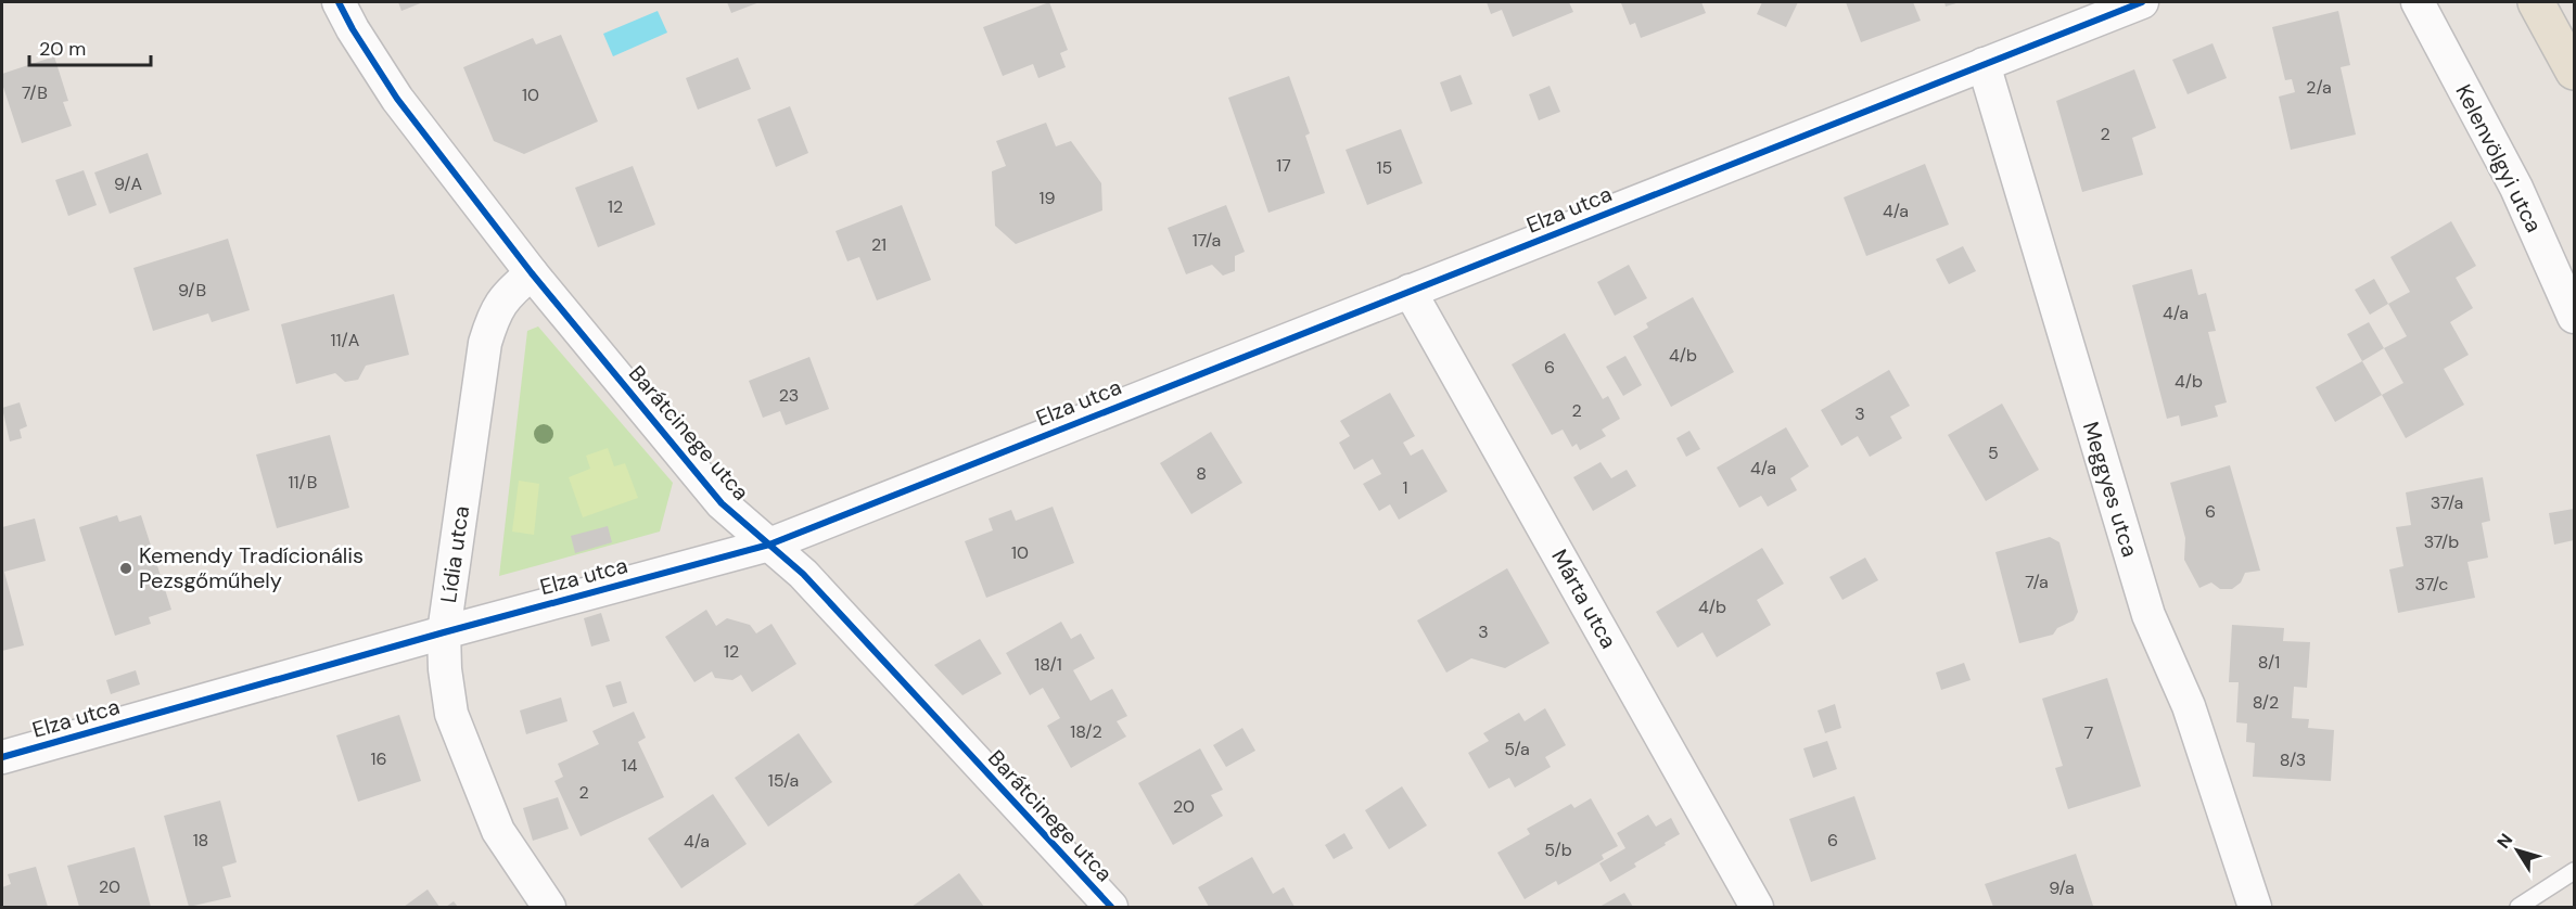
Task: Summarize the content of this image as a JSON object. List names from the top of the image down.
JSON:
{
  "streets": {
    "street": [
      "Kelenvölgyi utca",
      "Elza utca",
      "Barátcinege utca",
      "Meggyes utca",
      "Lídia utca",
      "Márta utca"
    ]
  },
  "crossings": [
    ["Elza utca", "Barátcinege utca"],
    ["Elza utca", "Meggyes utca"],
    ["Elza utca", "Lídia utca"],
    ["Elza utca", "Márta utca"],
    ["Barátcinege utca", "Lídia utca"]
  ],
  "places": ["Kemendy Tradícionális Pezsgőműhely"],
  "house_numbers": [
    "2/a",
    "7/B",
    "10",
    "2",
    "17",
    "15",
    "9/A",
    "19",
    "12",
    "4/a",
    "17/a",
    "21",
    "9/B",
    "4/a",
    "11/A",
    "4/b",
    "6",
    "4/b",
    "23",
    "2",
    "3",
    "5",
    "4/a",
    "8",
    "11/B",
    "1",
    "37/a",
    "6",
    "37/b",
    "10",
    "7/a",
    "37/c",
    "4/b",
    "3",
    "12",
    "8/1",
    "18/1",
    "8/2",
    "18/2",
    "7",
    "5/a",
    "16",
    "8/3",
    "14",
    "15/a",
    "2",
    "20",
    "18",
    "6",
    "4/a",
    "5/b",
    "20",
    "9/a"
  ],
  "scale_bar": "20 m",
  "north": "top left"
}
